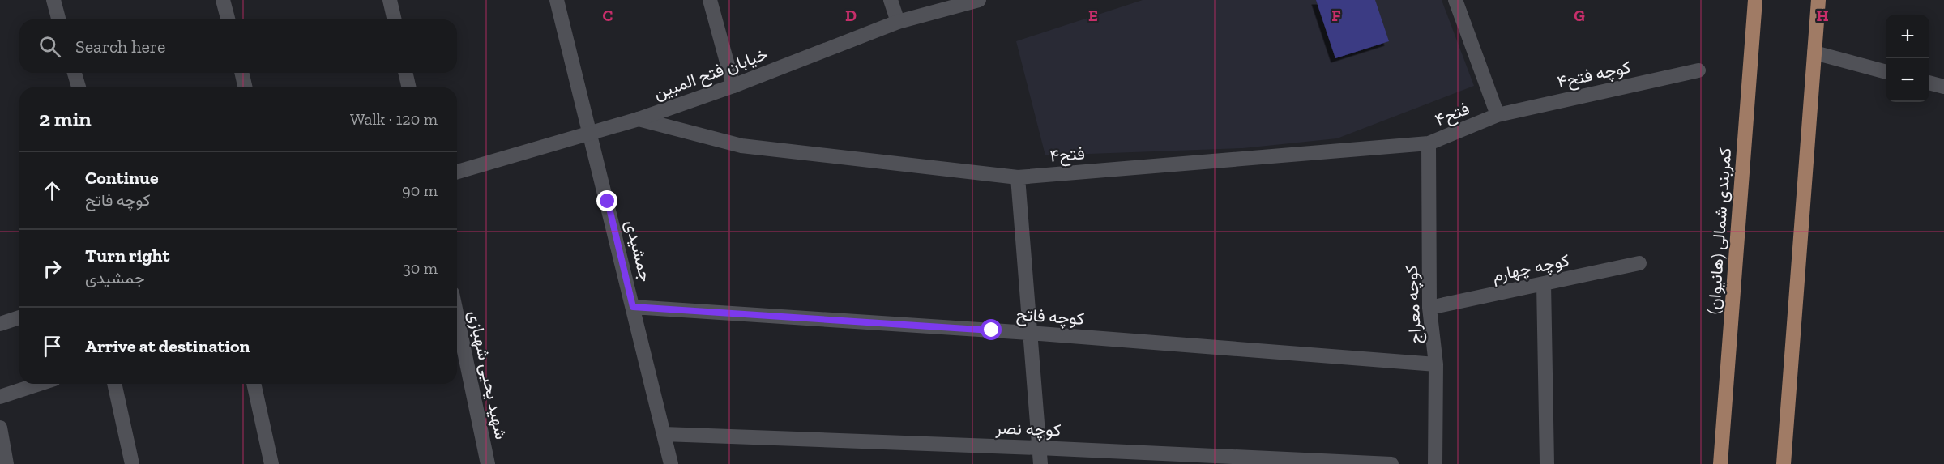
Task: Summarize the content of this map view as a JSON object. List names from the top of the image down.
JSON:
{
  "streets": {
    "main road": ["کمربندی شمالی (هانیوان)"],
    "street": [
      "خیابان فتح المبین",
      "کوچه فتح۴",
      "فتح۴",
      "جمشیدی",
      "کوچه چهارم",
      "کوچه معراج",
      "کوچه فاتح",
      "شهید یحیی شهبازی",
      "کوچه نصر"
    ]
  },
  "crossings": [
    ["خیابان فتح المبین", "فتح۴"],
    ["خیابان فتح المبین", "جمشیدی"],
    ["کوچه فتح۴", "فتح۴"],
    ["فتح۴", "کوچه معراج"],
    ["جمشیدی", "کوچه فاتح"],
    ["جمشیدی", "کوچه نصر"],
    ["کوچه چهارم", "کوچه معراج"],
    ["کوچه معراج", "کوچه فاتح"]
  ],
  "page": {
    "map_buttons": ["+", "−"],
    "search": "Search here",
    "heading": ["2 min", "Walk · 120 m"],
    "list": [
      ["Continue", "کوچه فاتح", "90 m"],
      ["Turn right", "جمشیدی", "30 m"],
      "Arrive at destination"
    ]
  },
  "grid": {
    "columns": [
      "C",
      "D",
      "E",
      "F",
      "G",
      "H"
    ]
  }
}
